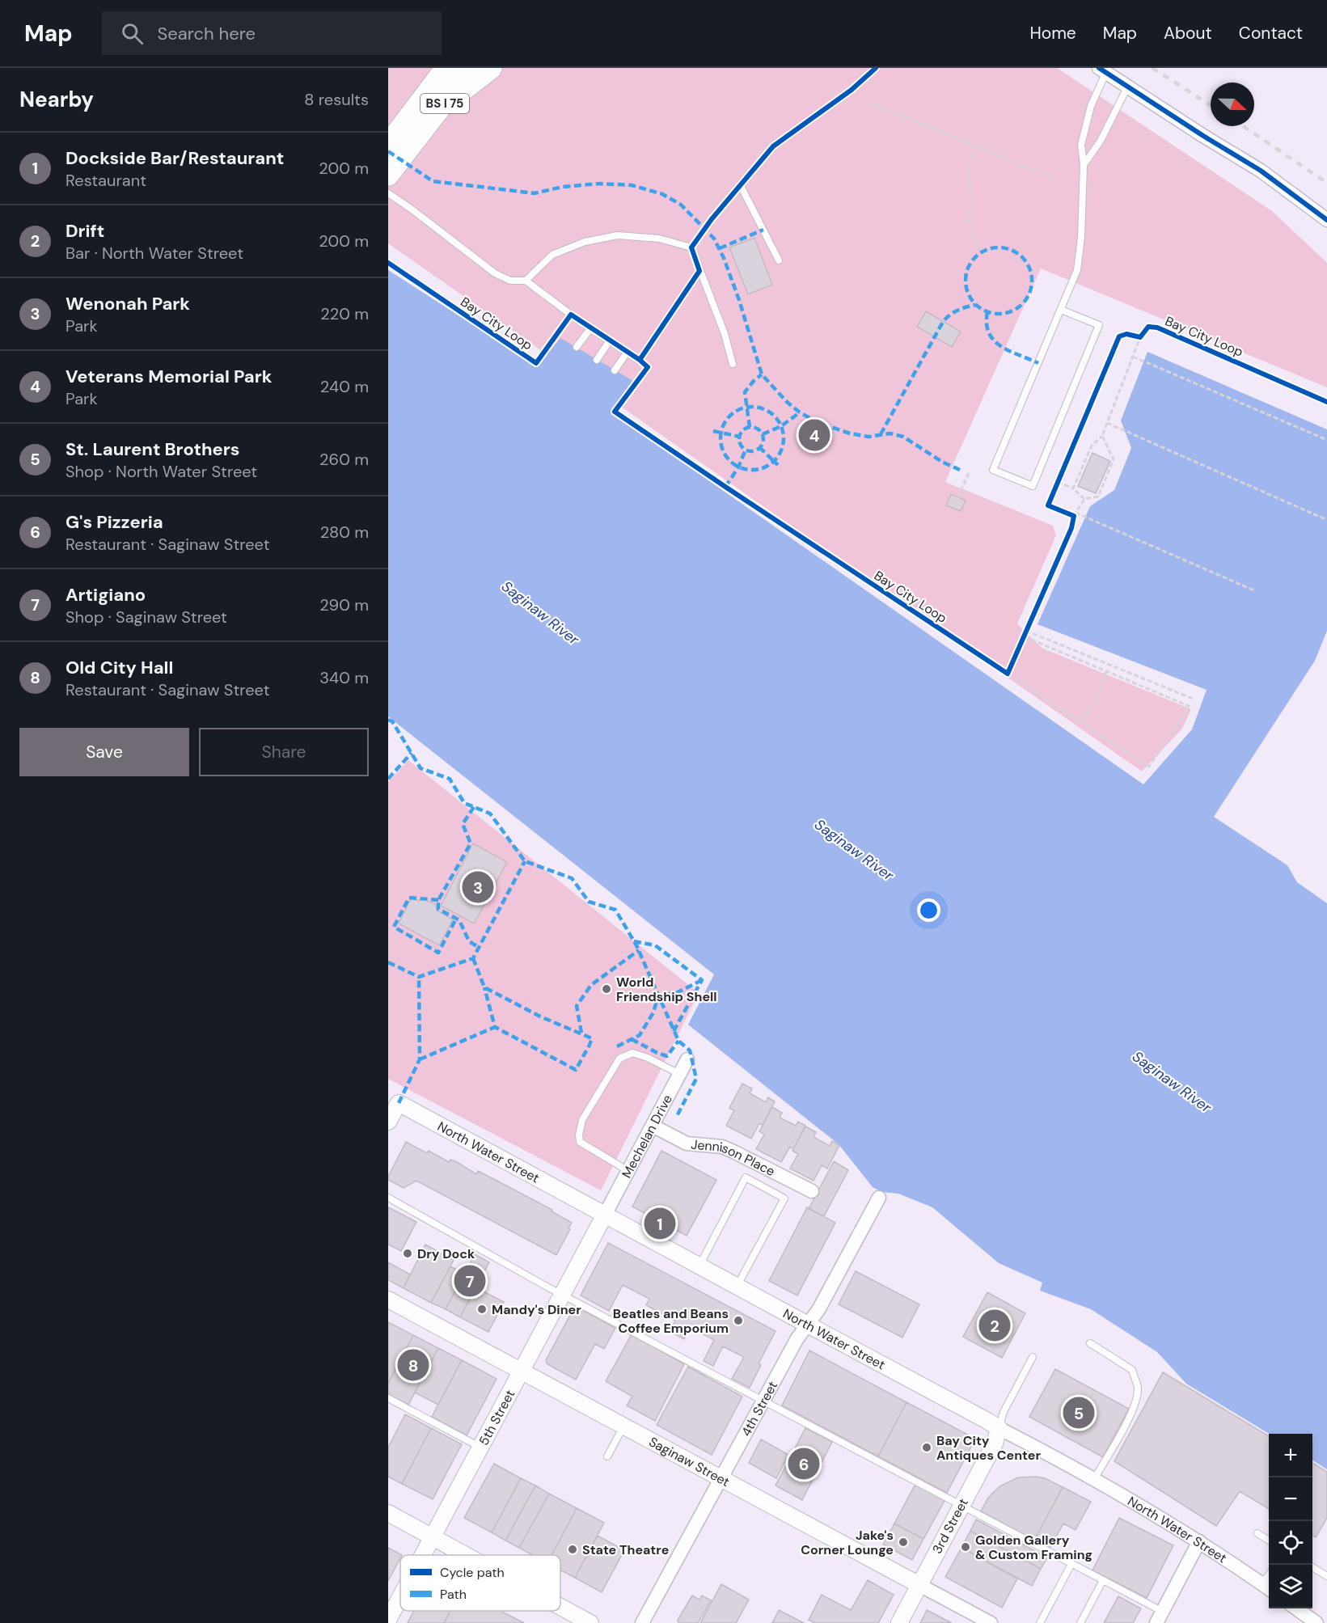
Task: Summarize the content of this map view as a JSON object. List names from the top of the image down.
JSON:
{
  "streets": {
    "highway": ["BS I 75"],
    "street": [
      "Mechelan Drive",
      "North Water Street",
      "Jennison Place",
      "4th Street",
      "5th Street",
      "Saginaw Street",
      "3rd Street"
    ],
    "cycle path": ["Bay City Loop"]
  },
  "crossings": [
    ["Mechelan Drive", "North Water Street"],
    ["Mechelan Drive", "Jennison Place"],
    ["Mechelan Drive", "5th Street"],
    ["North Water Street", "4th Street"],
    ["North Water Street", "5th Street"],
    ["North Water Street", "3rd Street"],
    ["4th Street", "Saginaw Street"],
    ["5th Street", "Saginaw Street"],
    ["Saginaw Street", "3rd Street"]
  ],
  "water": ["Saginaw River"],
  "places": [
    "World Friendship Shell",
    "Dry Dock",
    "Mandy's Diner",
    "Beatles and Beans Coffee Emporium",
    "Bay City Antiques Center",
    "Jake's Corner Lounge",
    "Golden Gallery & Custom Framing",
    "State Theatre"
  ],
  "legend": ["Cycle path", "Path"],
  "north": "right",
  "page": {
    "header": "Map",
    "search": "Search here",
    "nav": [
      "Home",
      "Map",
      "About",
      "Contact"
    ],
    "heading": ["Nearby", "8 results"],
    "list": [
      {
        "mark": "1",
        "name": "Dockside Bar/Restaurant",
        "note": "Restaurant",
        "value": "200 m"
      },
      {
        "mark": "2",
        "name": "Drift",
        "note": "Bar · North Water Street",
        "value": "200 m"
      },
      {
        "mark": "3",
        "name": "Wenonah Park",
        "note": "Park",
        "value": "220 m"
      },
      {
        "mark": "4",
        "name": "Veterans Memorial Park",
        "note": "Park",
        "value": "240 m"
      },
      {
        "mark": "5",
        "name": "St. Laurent Brothers",
        "note": "Shop · North Water Street",
        "value": "260 m"
      },
      {
        "mark": "6",
        "name": "G's Pizzeria",
        "note": "Restaurant · Saginaw Street",
        "value": "280 m"
      },
      {
        "mark": "7",
        "name": "Artigiano",
        "note": "Shop · Saginaw Street",
        "value": "290 m"
      },
      {
        "mark": "8",
        "name": "Old City Hall",
        "note": "Restaurant · Saginaw Street",
        "value": "340 m"
      }
    ],
    "pins": [
      "4",
      "3",
      "1",
      "7",
      "2",
      "8",
      "5",
      "6"
    ],
    "buttons": ["Save", "Share"],
    "map_buttons": ["+", "−"]
  }
}
